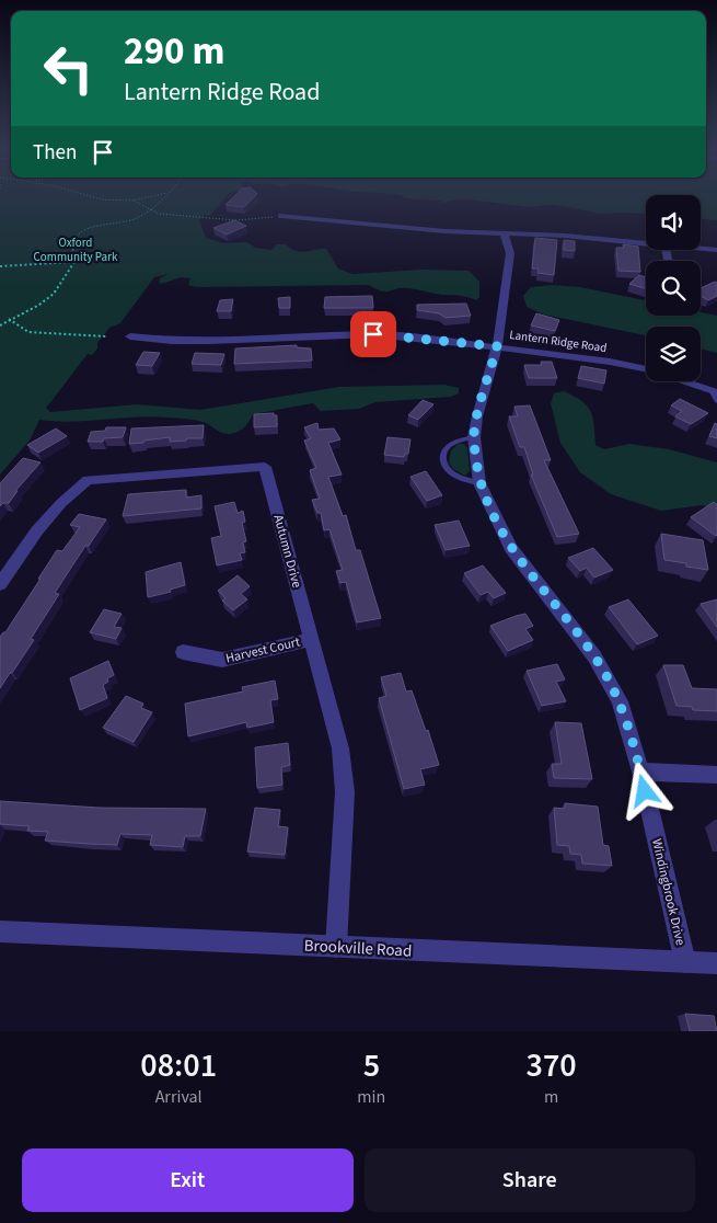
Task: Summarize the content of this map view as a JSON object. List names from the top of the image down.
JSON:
{
  "streets": {
    "street": [
      "Lantern Ridge Road",
      "Autumn Drive",
      "Harvest Court",
      "Windingbrook Drive",
      "Brookville Road"
    ]
  },
  "crossings": [
    ["Lantern Ridge Road", "Windingbrook Drive"],
    ["Autumn Drive", "Harvest Court"],
    ["Autumn Drive", "Brookville Road"],
    ["Windingbrook Drive", "Brookville Road"]
  ],
  "parks": ["Oxford Community Park"],
  "page": {
    "turn": ["290 m", "Lantern Ridge Road"],
    "then": "Then",
    "eta": [
      "08:01",
      "Arrival",
      "5",
      "min",
      "370",
      "m"
    ],
    "buttons": ["Exit", "Share"]
  }
}
